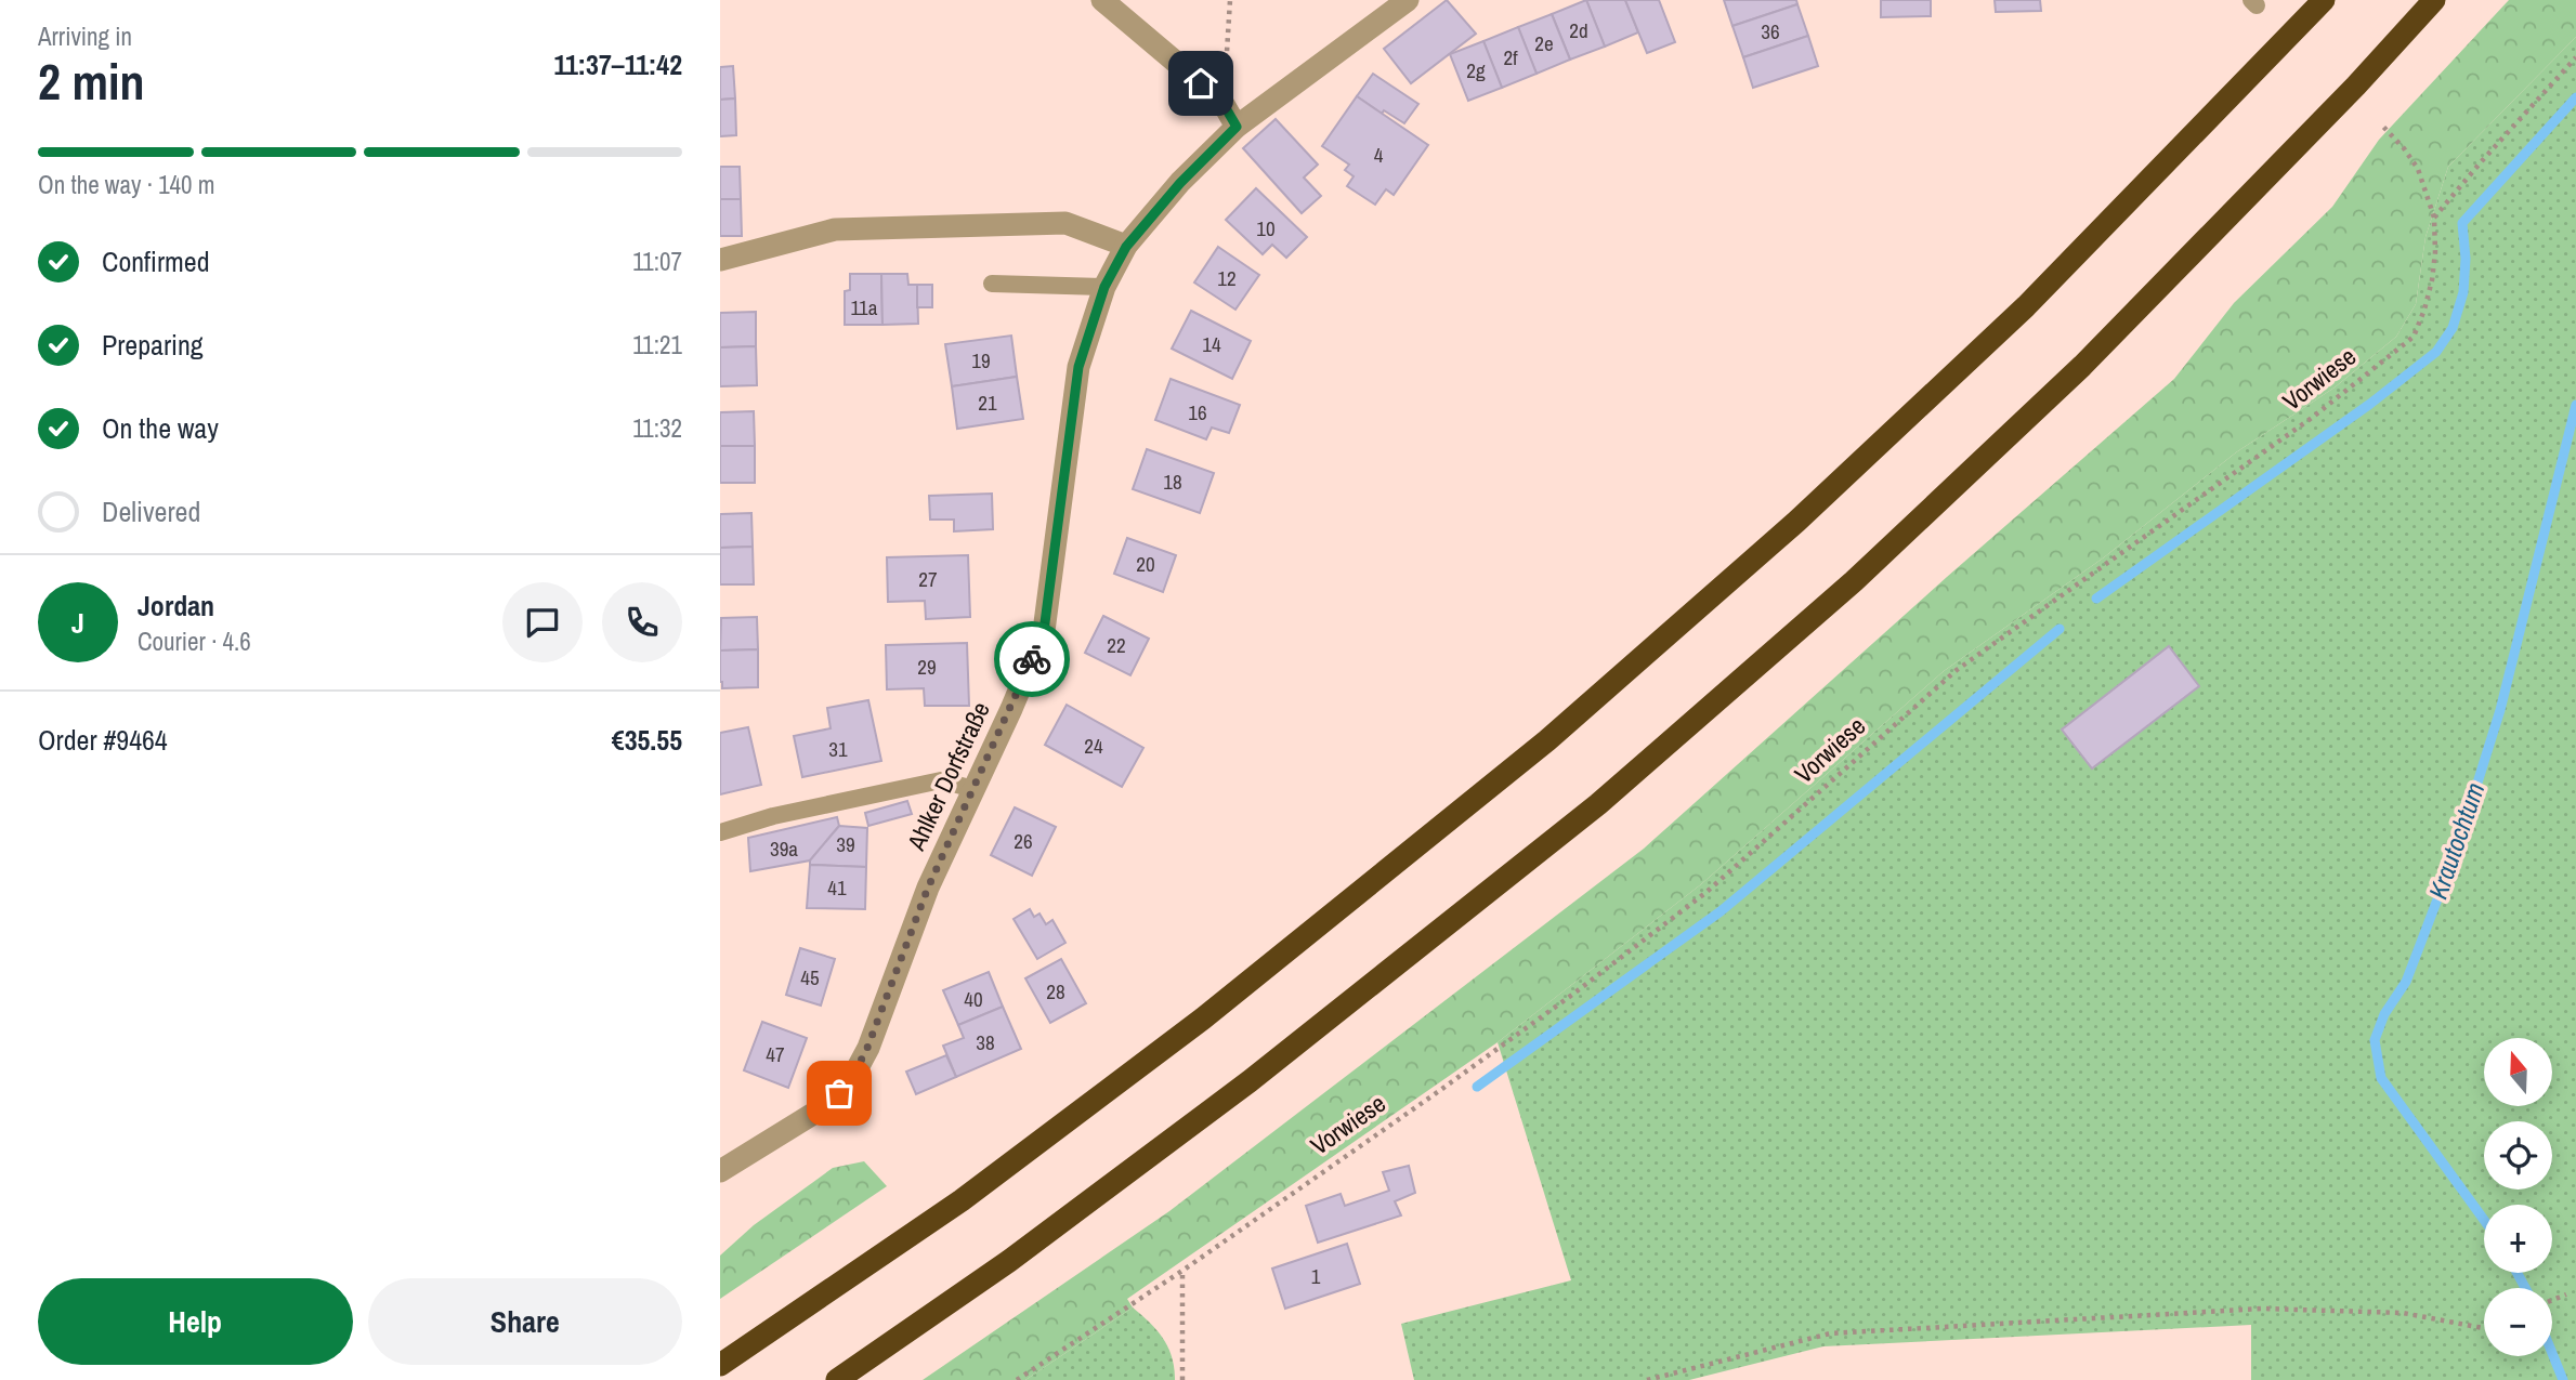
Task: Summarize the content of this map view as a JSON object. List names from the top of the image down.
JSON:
{
  "streets": {
    "street": ["Ahlker Dorfstraße"],
    "path": ["Vorwiese"]
  },
  "water": ["Krautochtum"],
  "house_numbers": [
    "2d",
    "36",
    "2e",
    "2f",
    "2g",
    "4",
    "10",
    "12",
    "11a",
    "14",
    "19",
    "21",
    "16",
    "18",
    "20",
    "27",
    "22",
    "29",
    "24",
    "31",
    "26",
    "39",
    "39a",
    "41",
    "45",
    "28",
    "40",
    "38",
    "47",
    "1"
  ],
  "north": "top",
  "page": {
    "heading": ["2 min", "Arriving in", "11:37–11:42"],
    "panel": [
      "Jordan",
      "Courier · 4.6",
      "Order #9464",
      "€35.55"
    ],
    "bar": "On the way · 140 m",
    "list": [
      ["Confirmed", "11:07"],
      ["Preparing", "11:21"],
      ["On the way", "11:32"],
      "Delivered"
    ],
    "round": "J",
    "map_buttons": ["+", "−"],
    "buttons": ["Help", "Share"]
  }
}
